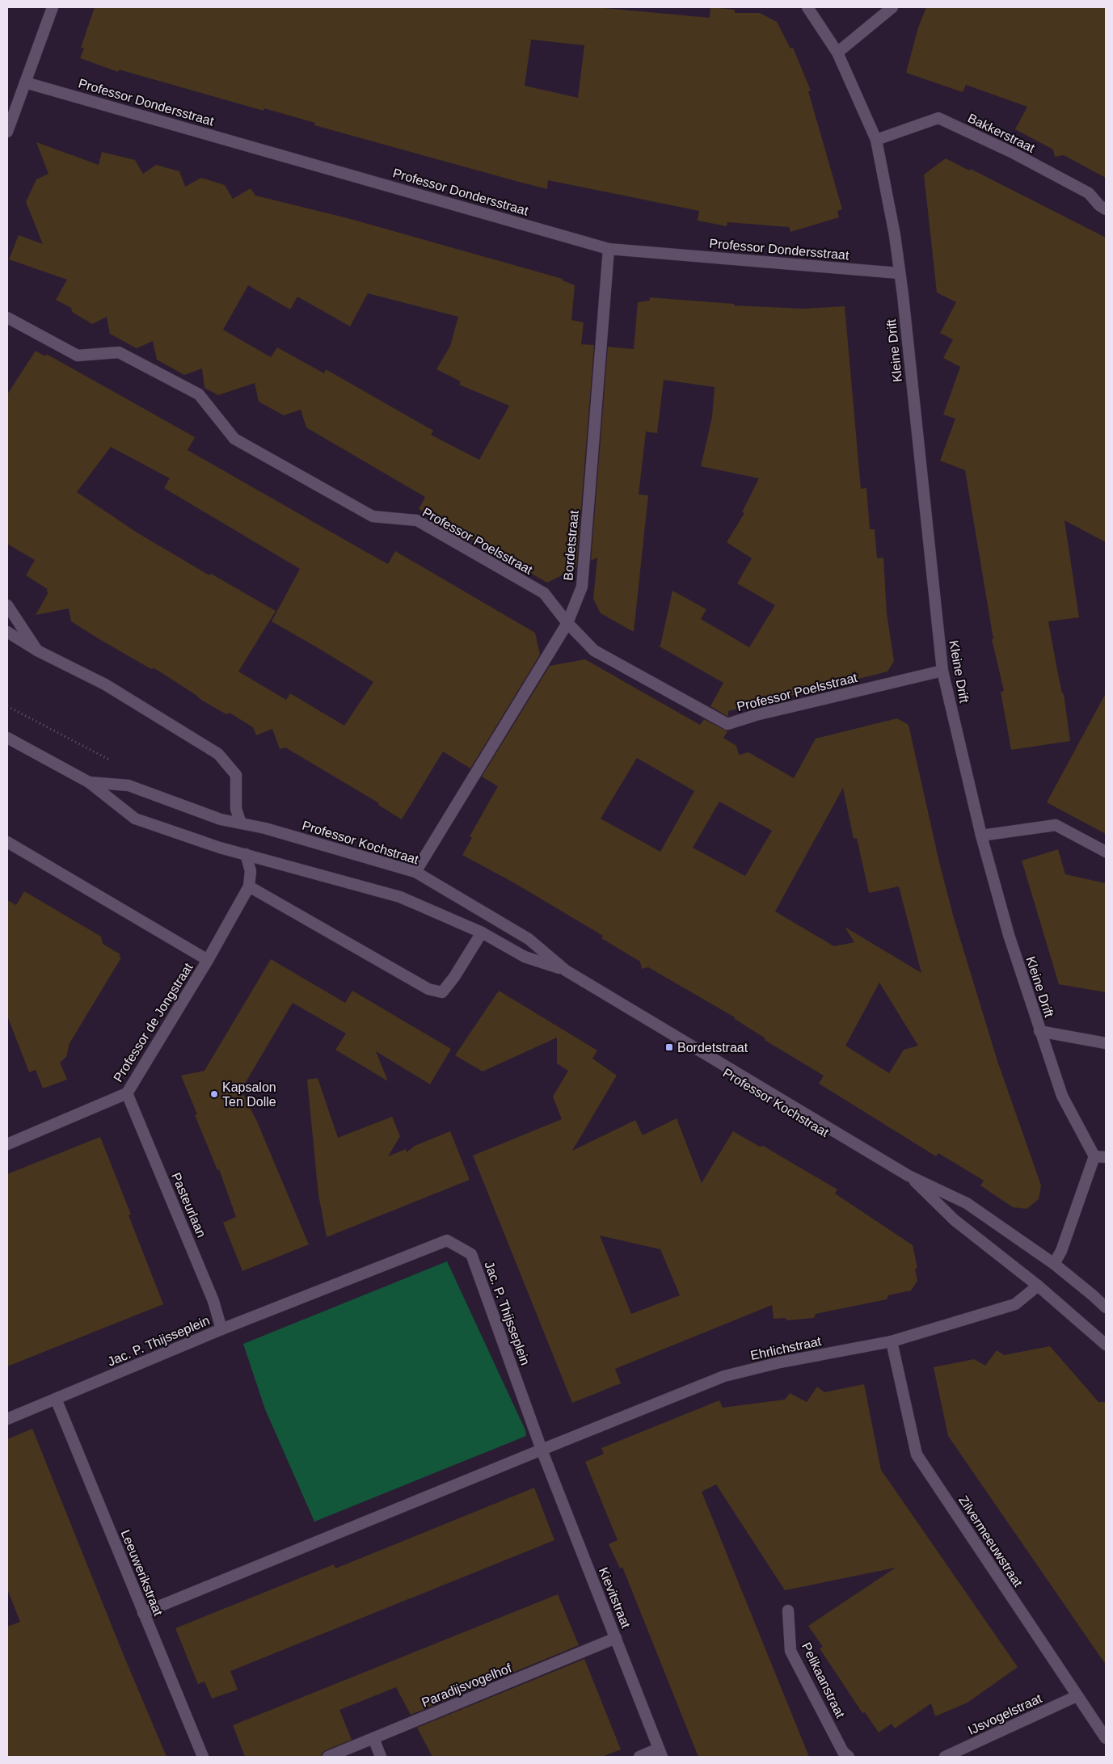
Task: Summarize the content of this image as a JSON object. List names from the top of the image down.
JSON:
{
  "streets": {
    "street": [
      "Professor Dondersstraat",
      "Bakkerstraat",
      "Kleine Drift",
      "Professor Poelsstraat",
      "Bordetstraat",
      "Professor Kochstraat",
      "Professor de Jongstraat",
      "Pasteurlaan",
      "Jac. P. Thijsseplein",
      "Ehrlichstraat",
      "Zilvermeeuwstraat",
      "Leeuwerikstraat",
      "Kievitstraat",
      "Pelikaanstraat",
      "Paradijsvogelhof",
      "IJsvogelstraat"
    ]
  },
  "crossings": [
    ["Professor Dondersstraat", "Kleine Drift"],
    ["Professor Dondersstraat", "Bordetstraat"],
    ["Bakkerstraat", "Kleine Drift"],
    ["Kleine Drift", "Professor Poelsstraat"],
    ["Professor Poelsstraat", "Bordetstraat"],
    ["Bordetstraat", "Professor Kochstraat"],
    ["Professor Kochstraat", "Ehrlichstraat"],
    ["Professor de Jongstraat", "Pasteurlaan"],
    ["Pasteurlaan", "Jac. P. Thijsseplein"],
    ["Jac. P. Thijsseplein", "Ehrlichstraat"],
    ["Jac. P. Thijsseplein", "Leeuwerikstraat"],
    ["Jac. P. Thijsseplein", "Kievitstraat"],
    ["Ehrlichstraat", "Zilvermeeuwstraat"],
    ["Ehrlichstraat", "Kievitstraat"],
    ["Zilvermeeuwstraat", "IJsvogelstraat"],
    ["Kievitstraat", "Paradijsvogelhof"]
  ],
  "places": {
    "transit": ["Bordetstraat"],
    "other": ["Kapsalon Ten Dolle"]
  }
}
